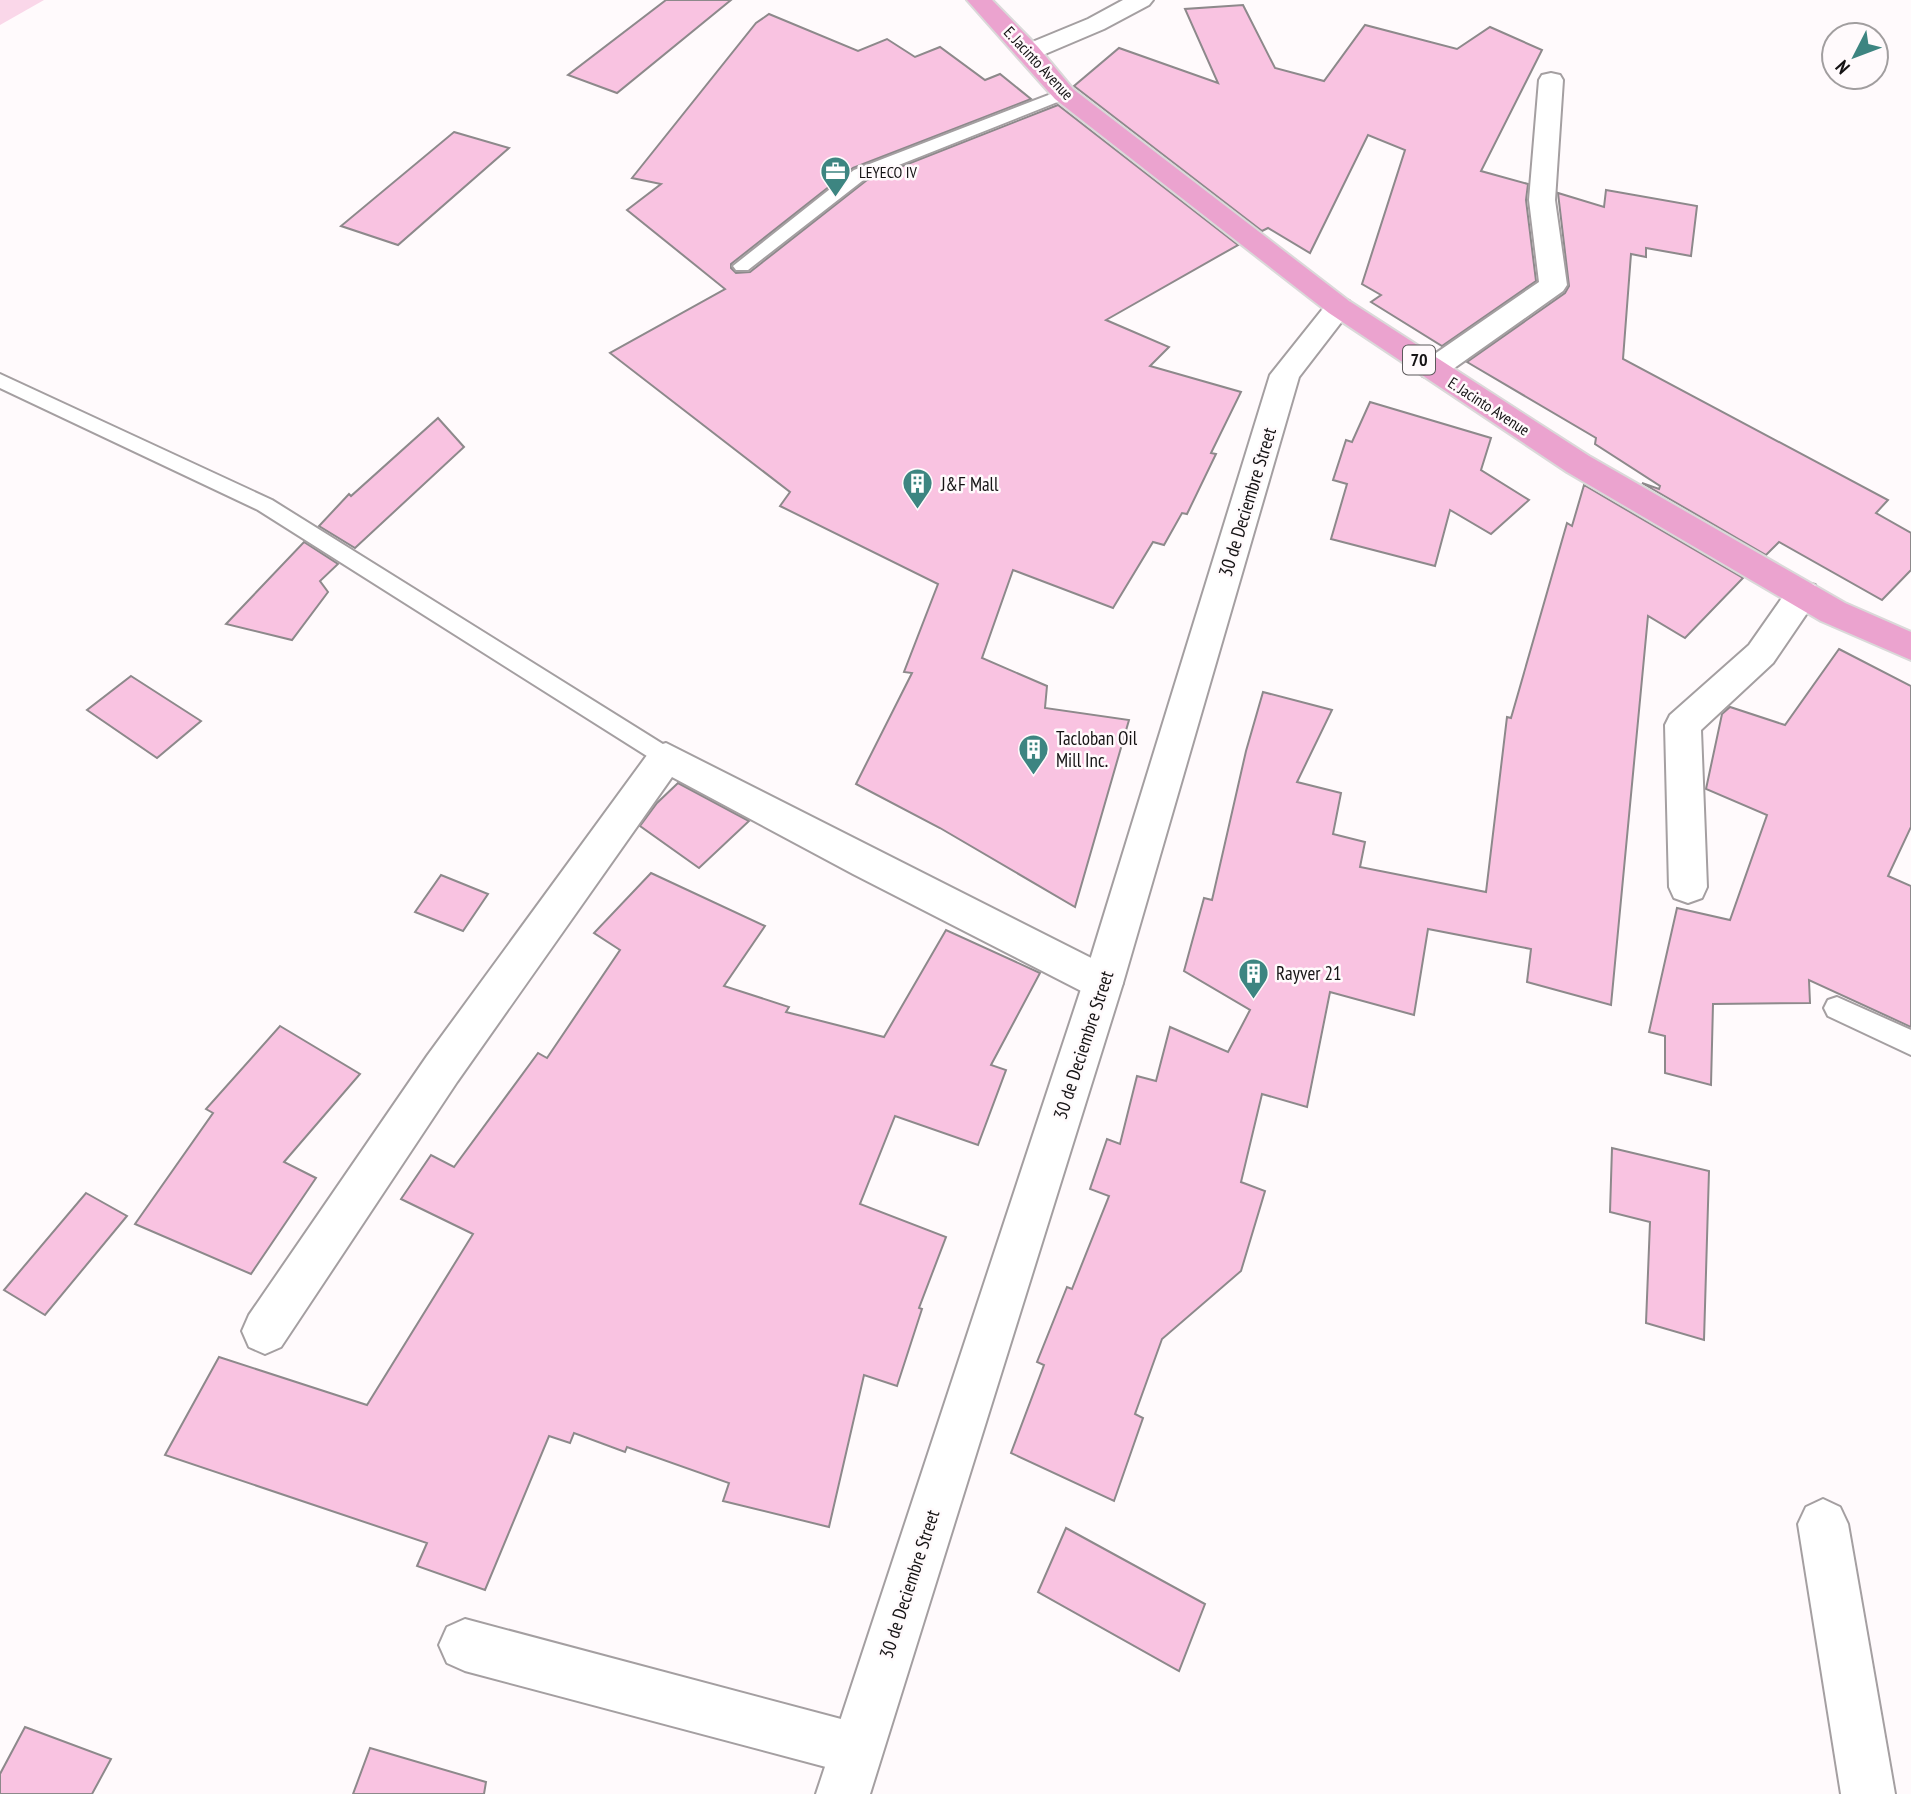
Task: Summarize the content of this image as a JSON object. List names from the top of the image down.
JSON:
{
  "streets": {
    "main road": ["E. Jacinto Avenue", "70"],
    "street": ["30 de Deciembre Street"]
  },
  "crossings": [
    ["E. Jacinto Avenue", "30 de Deciembre Street"]
  ],
  "places": {
    "office": ["LEYECO IV"],
    "building": ["J&F Mall", "Tacloban Oil Mill Inc.", "Rayver 21"]
  },
  "north": "bottom left"
}
